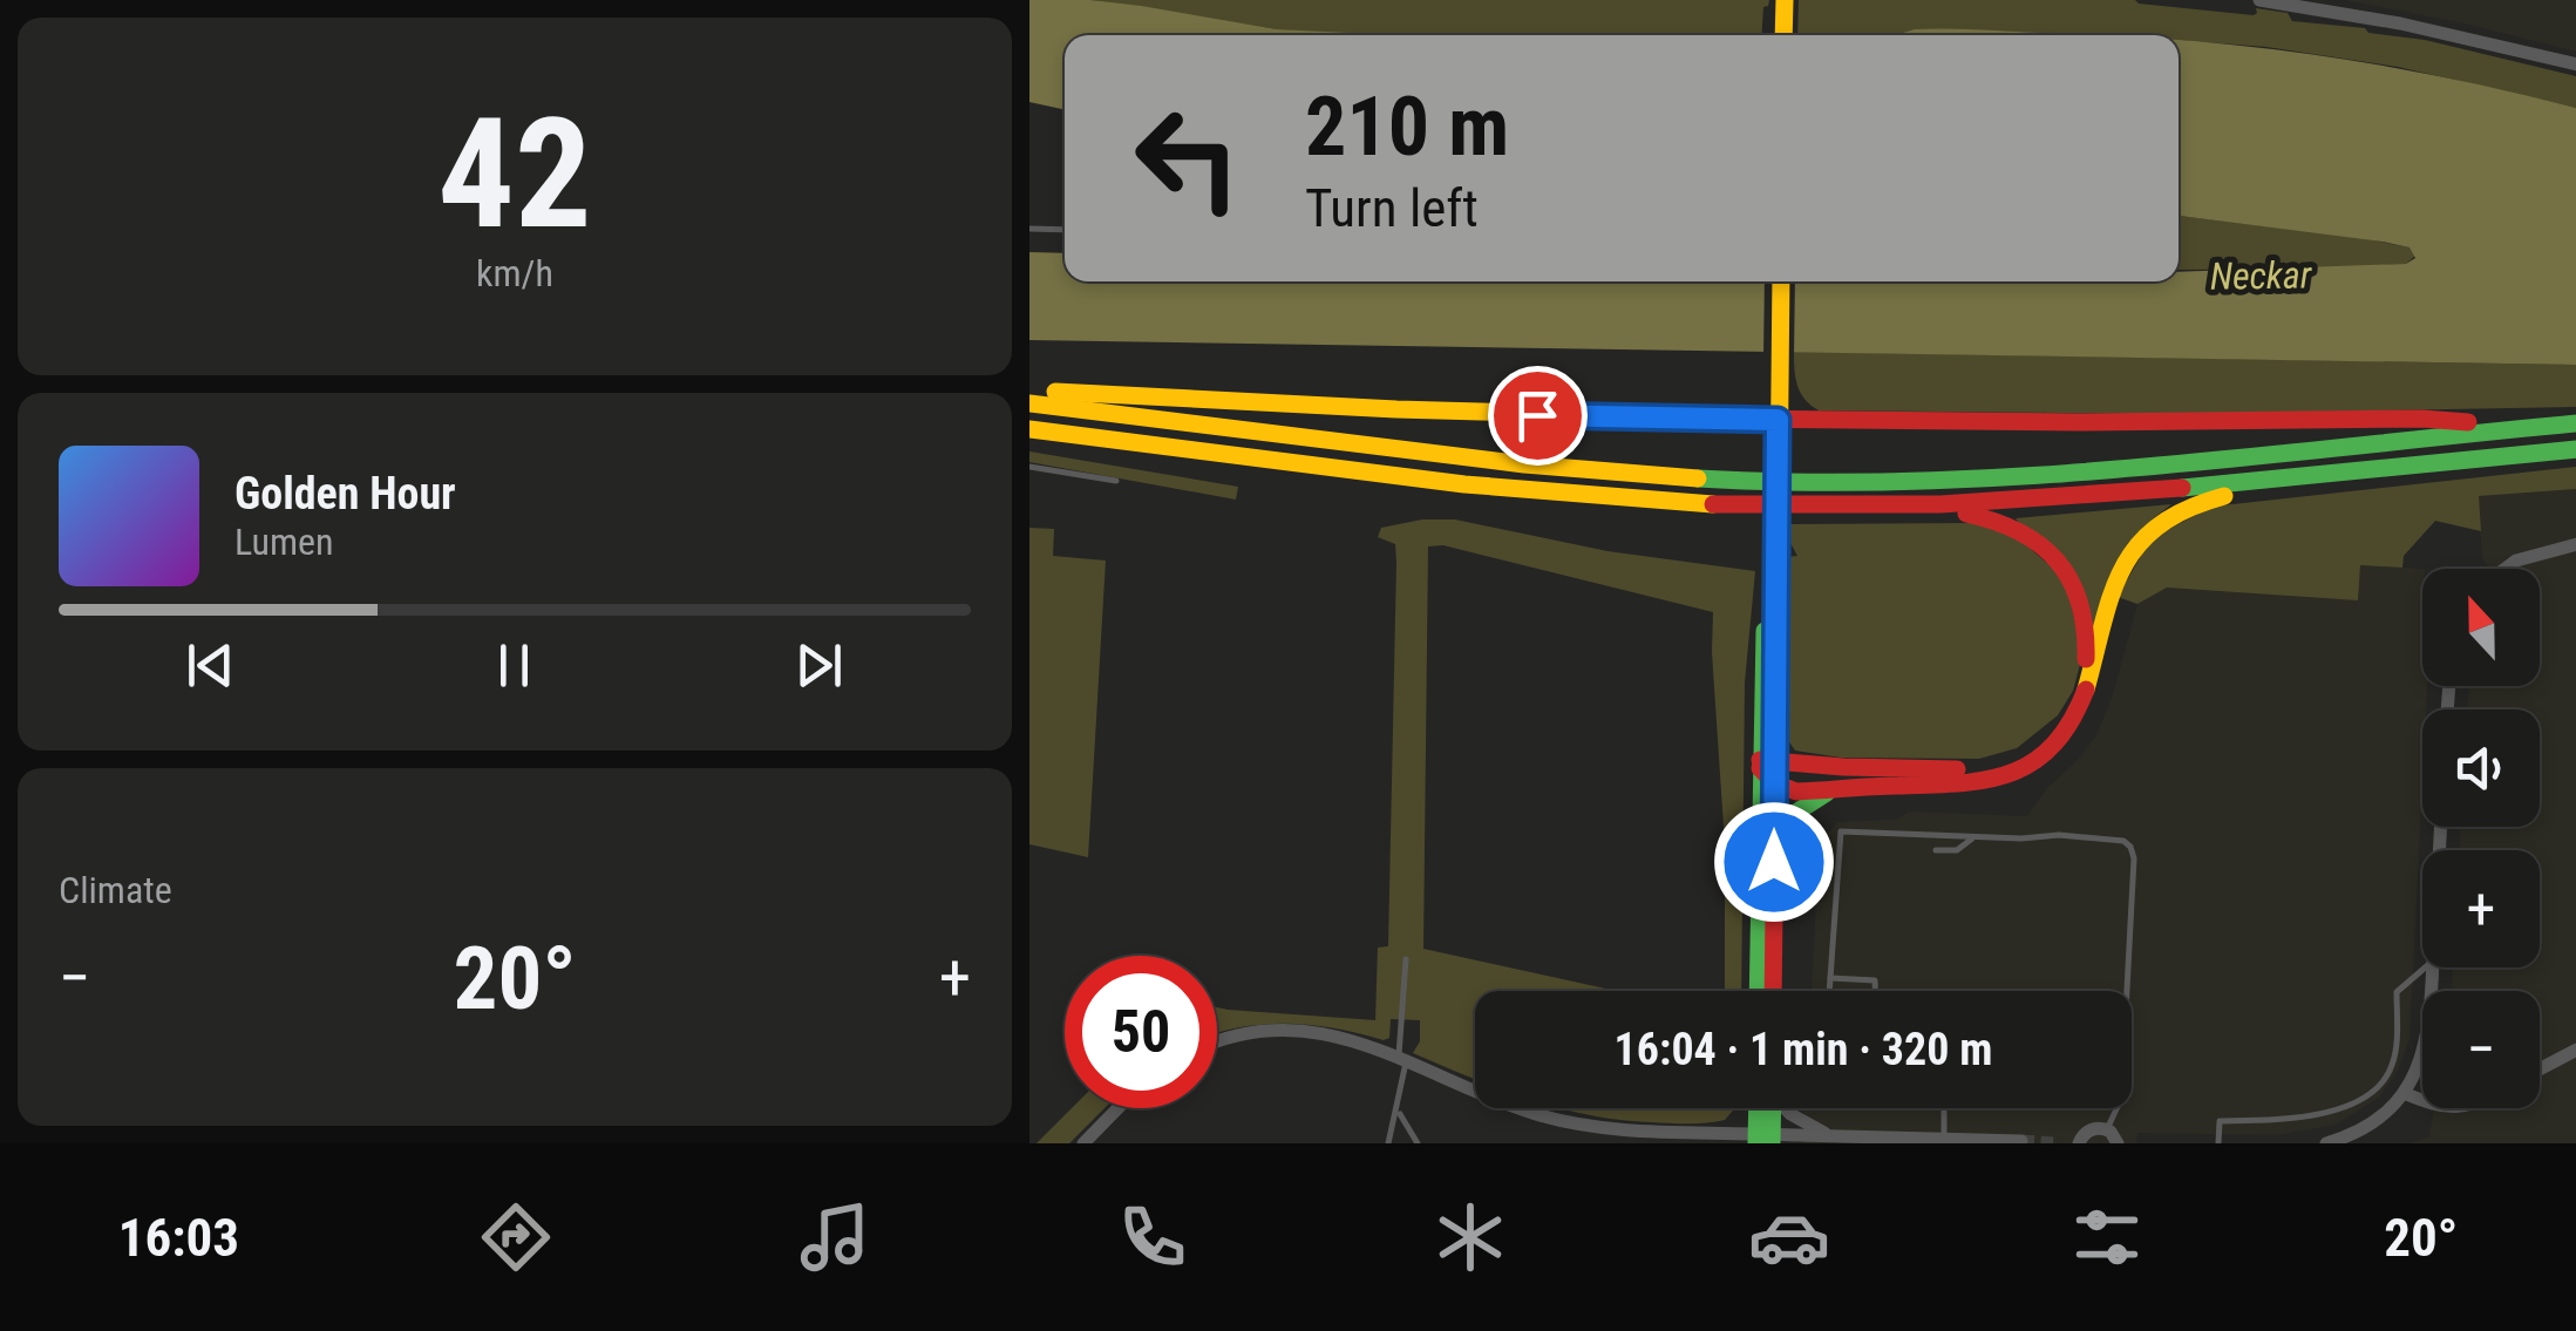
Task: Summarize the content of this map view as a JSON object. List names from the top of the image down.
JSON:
{
  "water": ["Neckar"],
  "north": "top",
  "page": {
    "tile": [
      ["42", "km/h"],
      "Climate"
    ],
    "turn": ["210 m", "Turn left"],
    "song": ["Golden Hour", "Lumen"],
    "map_buttons": ["+", "−"],
    "heat": ["−", "20°", "+"],
    "limit": "50",
    "trip": "16:04 · 1 min · 320 m",
    "tabs": ["16:03", "20°"]
  }
}
